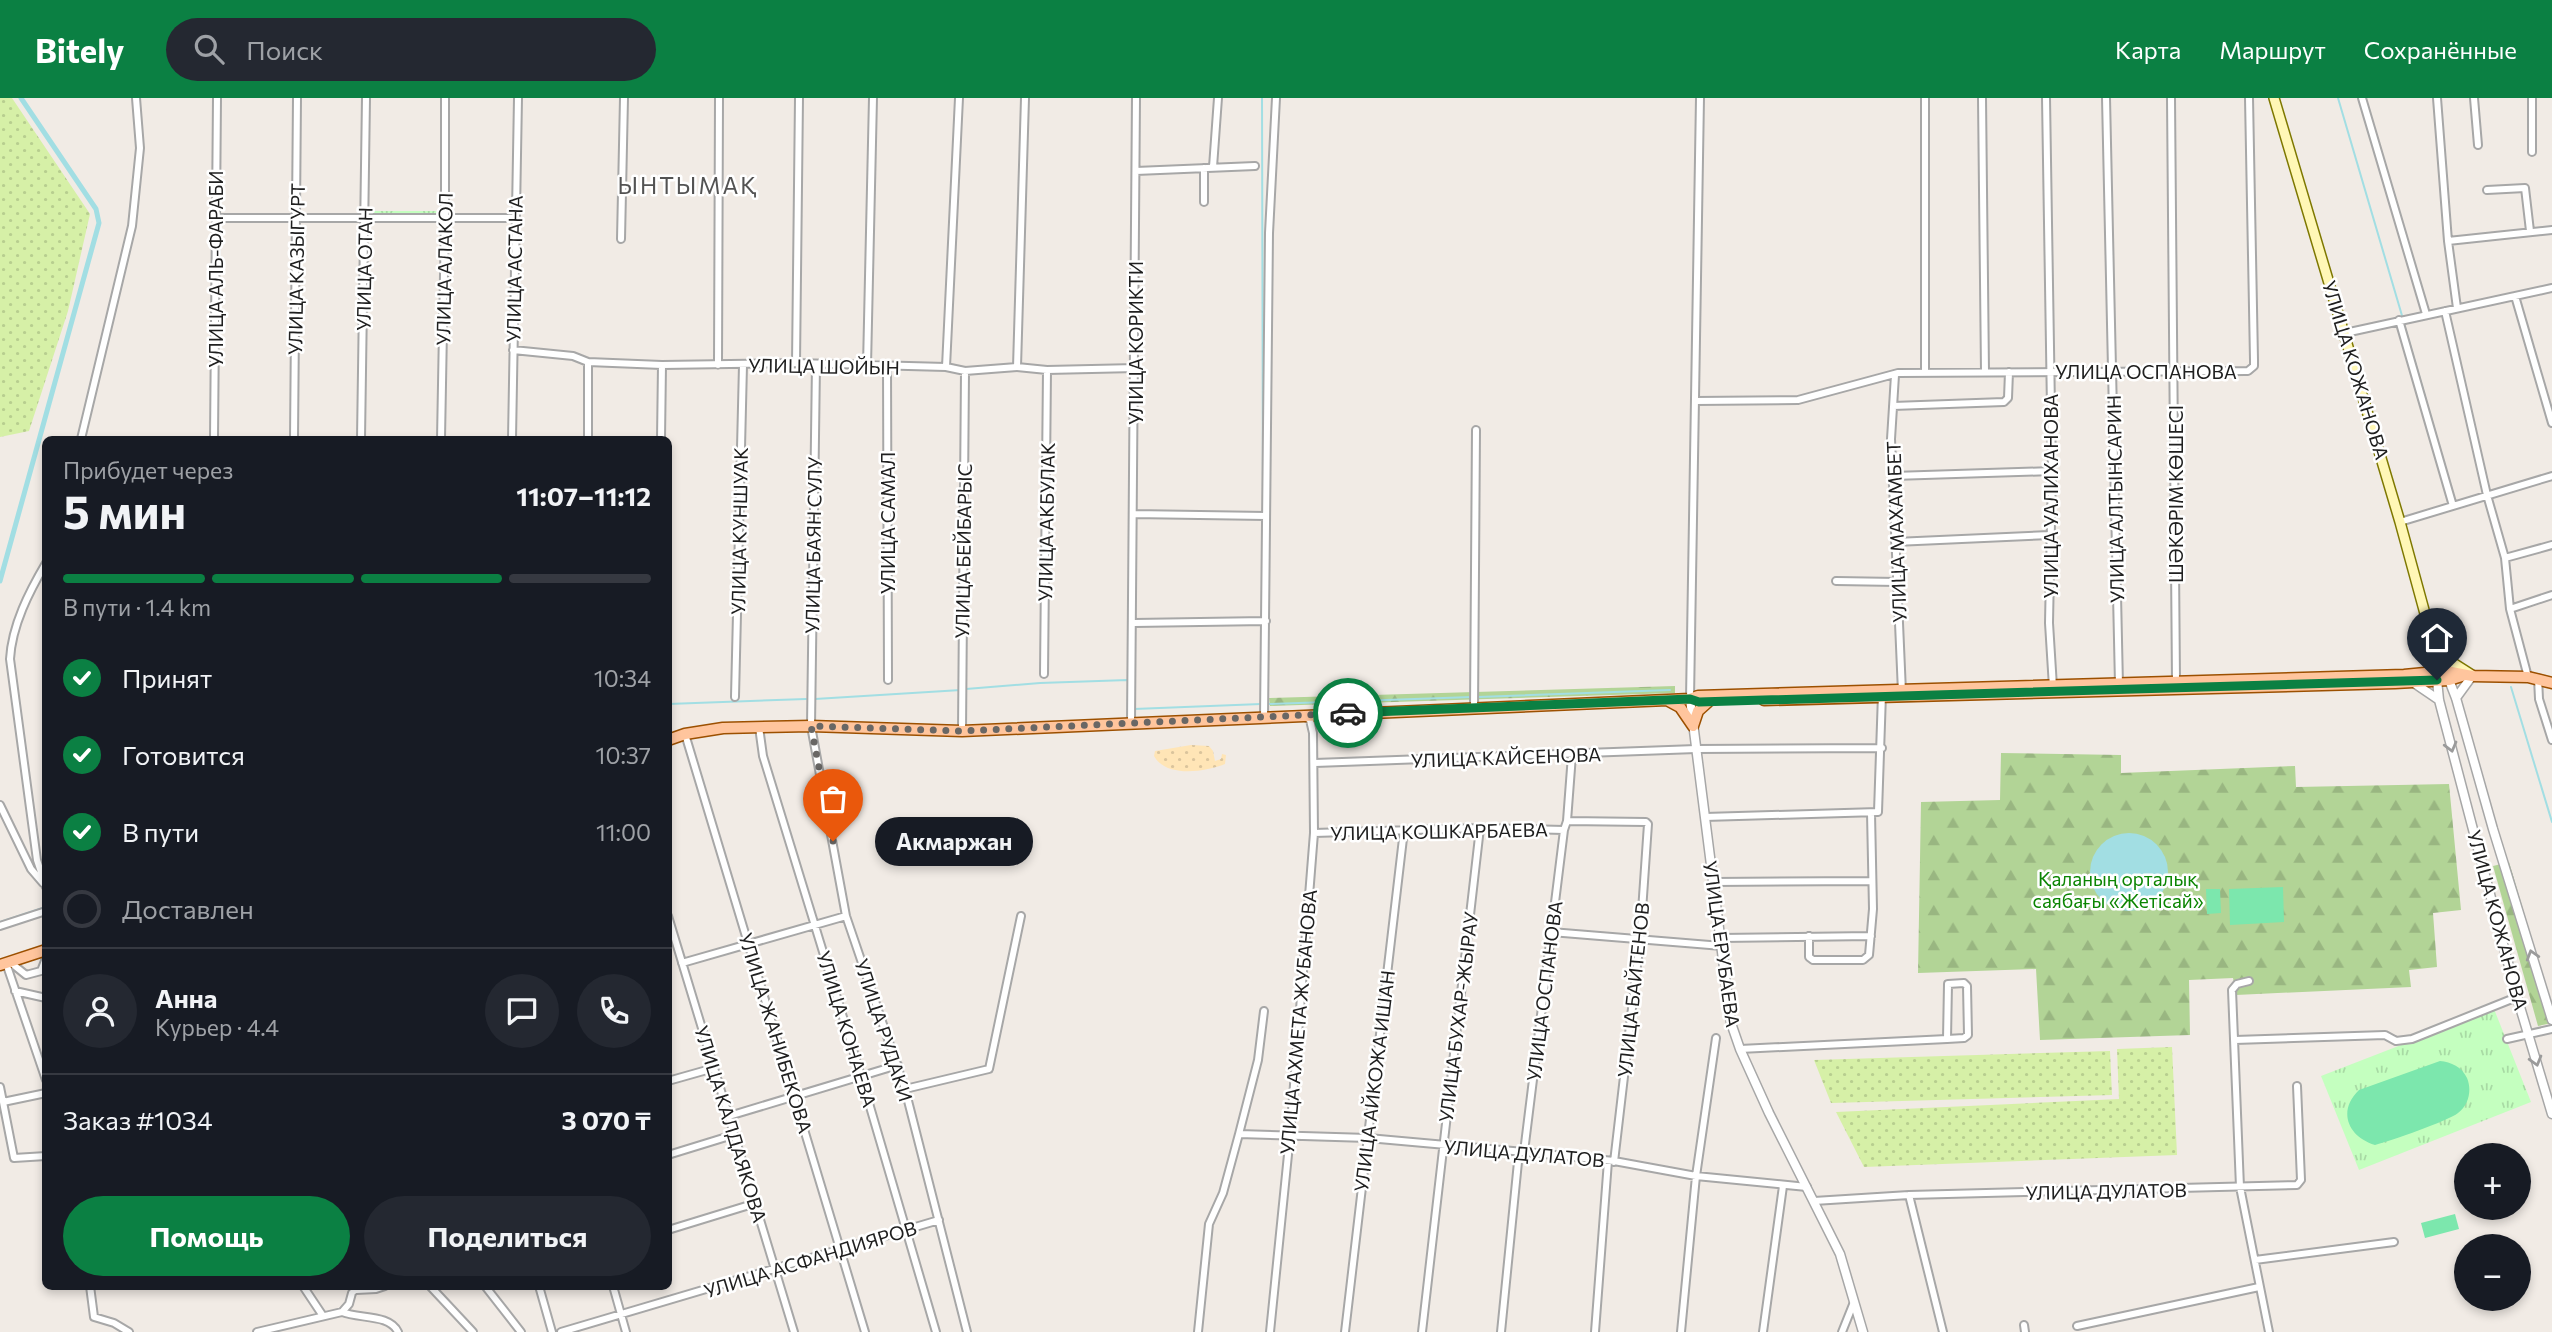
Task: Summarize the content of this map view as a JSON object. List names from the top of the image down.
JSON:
{
  "streets": {
    "main road": ["УЛИЦА КОЖАНОВА"],
    "street": [
      "УЛИЦА АЛЬ-ФАРАБИ",
      "УЛИЦА КАЗЫГУРТ",
      "УЛИЦА ОТАН",
      "УЛИЦА АЛАКОЛ",
      "УЛИЦА АСТАНА",
      "УЛИЦА КОРИКТИ",
      "УЛИЦА ШОЙЫН",
      "УЛИЦА ОСПАНОВА",
      "ШӘКӘРІМ КӨШЕСІ",
      "УЛИЦА УАЛИХАНОВА",
      "УЛИЦА АЛТЫНСАРИН",
      "УЛИЦА АКБУЛАК",
      "УЛИЦА САМАЛ",
      "УЛИЦА КУНШУАК",
      "УЛИЦА МАХАМБЕТ",
      "УЛИЦА БАЯН СУЛУ",
      "УЛИЦА БЕЙБАРЫС",
      "УЛИЦА КАЙСЕНОВА",
      "УЛИЦА КОШКАРБАЕВА",
      "УЛИЦА ЕРУБАЕВА",
      "УЛИЦА БАЙТЕНОВ",
      "УЛИЦА БУХАР-ЖЫРАУ",
      "УЛИЦА АХМЕТА ЖУБАНОВА",
      "УЛИЦА КОНАЕВА",
      "УЛИЦА РУДАКИ",
      "УЛИЦА ЖАНИБЕКОВА",
      "УЛИЦА АЙКОЖА ИШАН",
      "УЛИЦА КАЛДАЯКОВА",
      "УЛИЦА ДУЛАТОВ",
      "УЛИЦА АСФАНДИЯРОВ"
    ]
  },
  "crossings": [
    ["УЛИЦА АСТАНА", "УЛИЦА ШОЙЫН"],
    ["УЛИЦА КОРИКТИ", "УЛИЦА ШОЙЫН"],
    ["УЛИЦА ШОЙЫН", "УЛИЦА АКБУЛАК"],
    ["УЛИЦА ШОЙЫН", "УЛИЦА САМАЛ"],
    ["УЛИЦА ШОЙЫН", "УЛИЦА КУНШУАК"],
    ["УЛИЦА ШОЙЫН", "УЛИЦА БАЯН СУЛУ"],
    ["УЛИЦА ШОЙЫН", "УЛИЦА БЕЙБАРЫС"],
    ["УЛИЦА ОСПАНОВА", "ШӘКӘРІМ КӨШЕСІ"],
    ["УЛИЦА ОСПАНОВА", "УЛИЦА УАЛИХАНОВА"],
    ["УЛИЦА ОСПАНОВА", "УЛИЦА АЛТЫНСАРИН"],
    ["УЛИЦА ОСПАНОВА", "УЛИЦА МАХАМБЕТ"],
    ["УЛИЦА ОСПАНОВА", "УЛИЦА КОШКАРБАЕВА"],
    ["УЛИЦА ОСПАНОВА", "УЛИЦА ДУЛАТОВ"],
    ["УЛИЦА БАЯН СУЛУ", "УЛИЦА РУДАКИ"],
    ["УЛИЦА КАЙСЕНОВА", "УЛИЦА ЕРУБАЕВА"],
    ["УЛИЦА КАЙСЕНОВА", "УЛИЦА АХМЕТА ЖУБАНОВА"],
    ["УЛИЦА КОШКАРБАЕВА", "УЛИЦА БАЙТЕНОВ"],
    ["УЛИЦА КОШКАРБАЕВА", "УЛИЦА БУХАР-ЖЫРАУ"],
    ["УЛИЦА КОШКАРБАЕВА", "УЛИЦА АХМЕТА ЖУБАНОВА"],
    ["УЛИЦА КОШКАРБАЕВА", "УЛИЦА АЙКОЖА ИШАН"],
    ["УЛИЦА ЕРУБАЕВА", "УЛИЦА ДУЛАТОВ"],
    ["УЛИЦА БАЙТЕНОВ", "УЛИЦА ДУЛАТОВ"],
    ["УЛИЦА БУХАР-ЖЫРАУ", "УЛИЦА ДУЛАТОВ"],
    ["УЛИЦА АХМЕТА ЖУБАНОВА", "УЛИЦА ДУЛАТОВ"],
    ["УЛИЦА КОНАЕВА", "УЛИЦА АСФАНДИЯРОВ"],
    ["УЛИЦА РУДАКИ", "УЛИЦА АСФАНДИЯРОВ"],
    ["УЛИЦА ЖАНИБЕКОВА", "УЛИЦА АСФАНДИЯРОВ"],
    ["УЛИЦА АЙКОЖА ИШАН", "УЛИЦА ДУЛАТОВ"],
    ["УЛИЦА КАЛДАЯКОВА", "УЛИЦА АСФАНДИЯРОВ"]
  ],
  "districts": ["ЫНТЫМАҚ"],
  "parks": ["Қаланың орталық саябағы «Жетісай»"],
  "places": ["Акмаржан"],
  "page": {
    "header": "Bitely",
    "search": "Поиск",
    "nav": ["Карта", "Маршрут", "Сохранённые"],
    "heading": ["5 мин", "Прибудет через", "11:07–11:12"],
    "panel": [
      "Анна",
      "Курьер · 4.4",
      "Заказ #1034",
      "3 070 ₸"
    ],
    "bar": "В пути · 1.4 km",
    "list": [
      ["Принят", "10:34"],
      ["Готовится", "10:37"],
      ["В пути", "11:00"],
      "Доставлен"
    ],
    "bubble": "Акмаржан",
    "map_buttons": ["+", "−"],
    "buttons": ["Помощь", "Поделиться"]
  }
}
